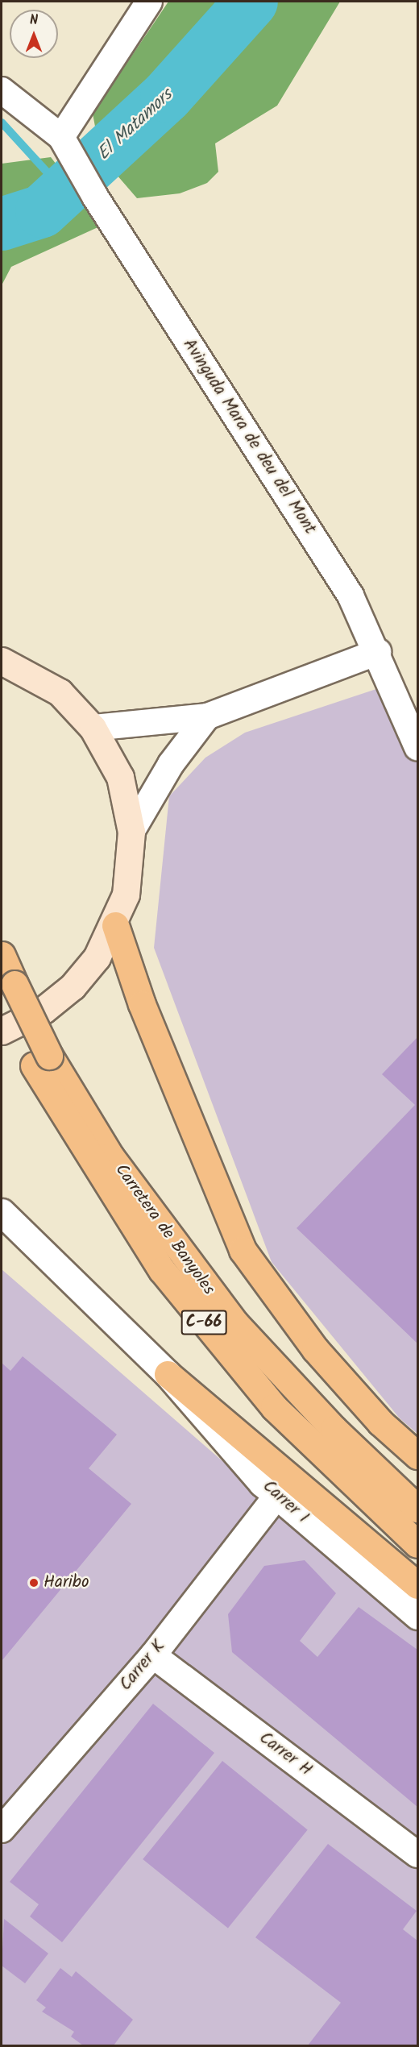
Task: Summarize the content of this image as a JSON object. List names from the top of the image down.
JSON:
{
  "streets": {
    "highway": ["Carretera de Banyoles", "C-66"],
    "street": [
      "Avinguda Mara de deu del Mont",
      "Carrer I",
      "Carrer K",
      "Carrer H"
    ]
  },
  "crossings": [
    ["Carretera de Banyoles", "C-66"],
    ["Carrer I", "Carrer K"],
    ["Carrer K", "Carrer H"]
  ],
  "water": ["El Matamors"],
  "places": ["Haribo"],
  "north": "top"
}
